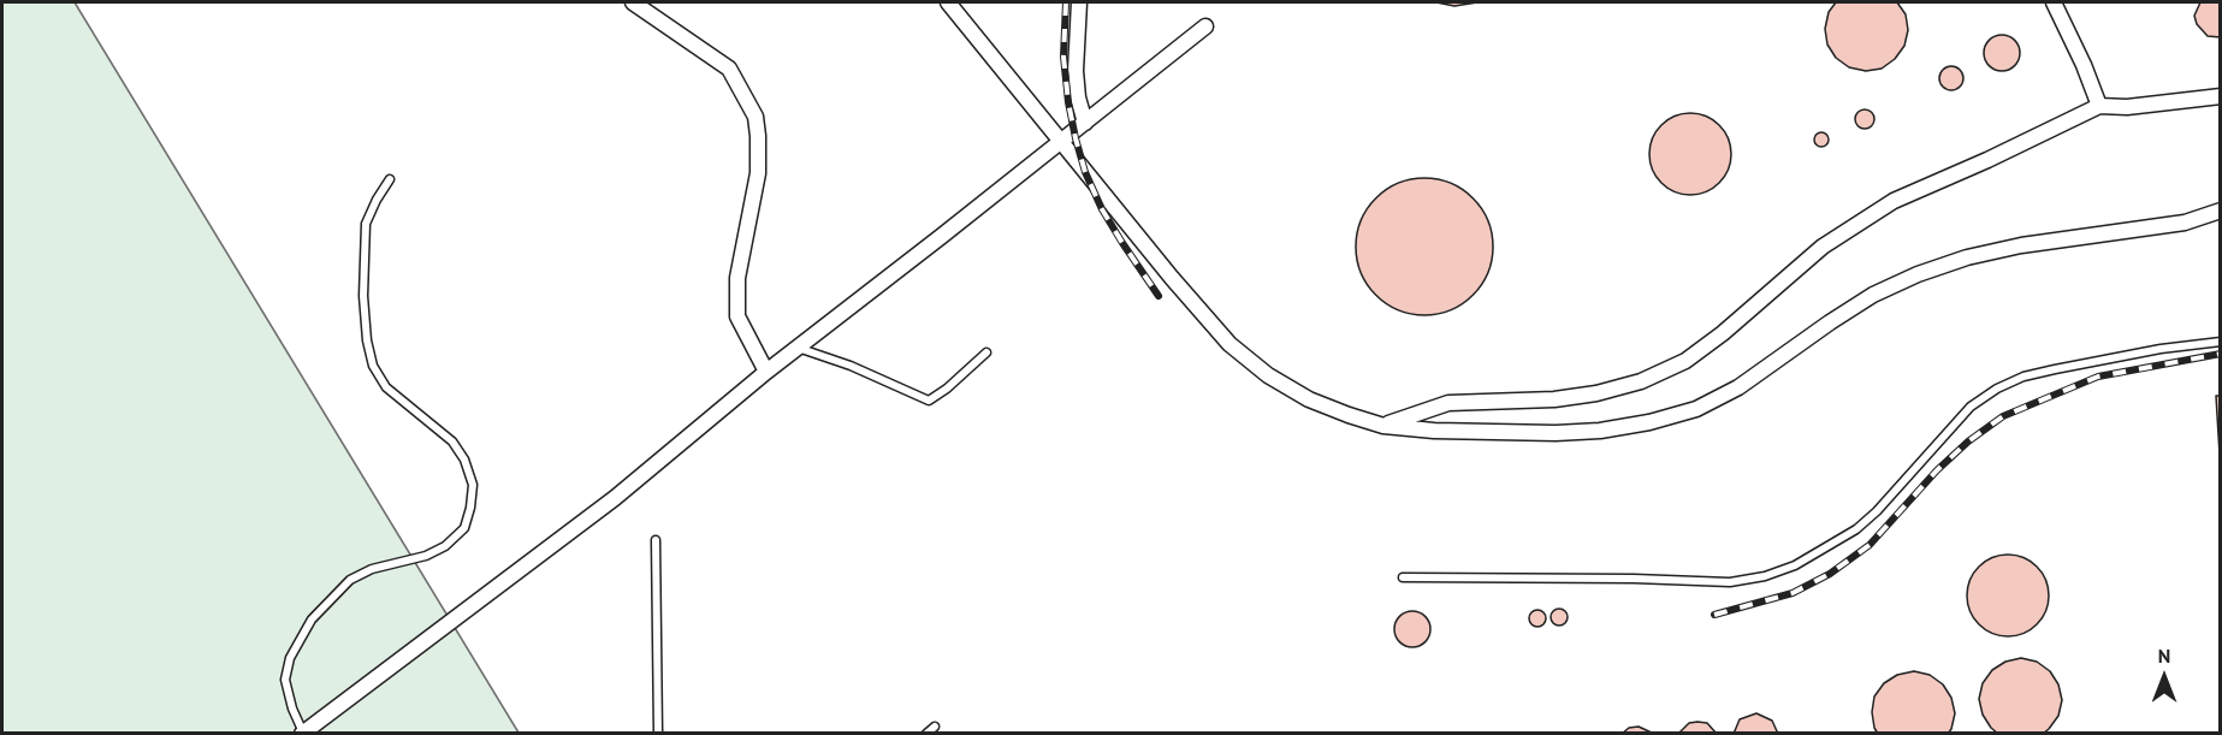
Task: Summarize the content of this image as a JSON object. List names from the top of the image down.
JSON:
{
  "north": "top"
}
